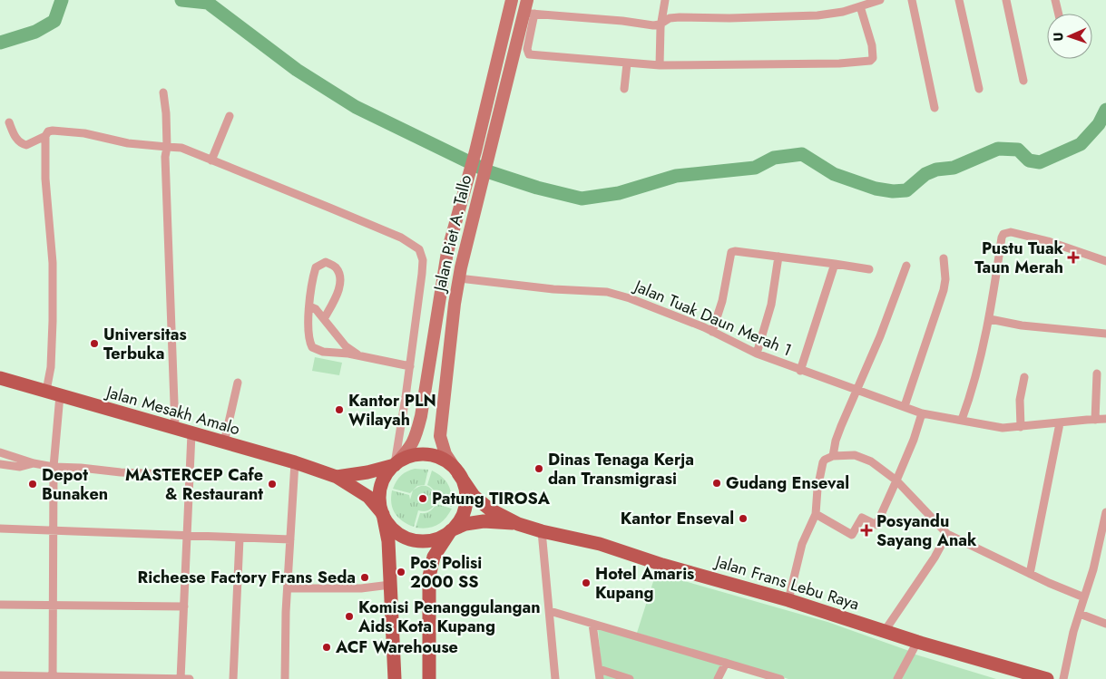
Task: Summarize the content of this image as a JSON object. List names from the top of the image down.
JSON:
{
  "streets": {
    "main road": ["Jalan Piet A. Tallo", "Jalan Mesakh Amalo", "Jalan Frans Lebu Raya"],
    "street": ["Jalan Tuak Daun Merah 1"]
  },
  "crossings": [
    ["Jalan Piet A. Tallo", "Jalan Tuak Daun Merah 1"],
    ["Jalan Piet A. Tallo", "Jalan Mesakh Amalo"],
    ["Jalan Piet A. Tallo", "Jalan Frans Lebu Raya"],
    ["Jalan Mesakh Amalo", "Jalan Frans Lebu Raya"]
  ],
  "places": {
    "health": ["Pustu Tuak Taun Merah", "Posyandu Sayang Anak"],
    "other": [
      "Universitas Terbuka",
      "Kantor PLN Wilayah",
      "Dinas Tenaga Kerja dan Transmigrasi",
      "Gudang Enseval",
      "Depot Bunaken",
      "MASTERCEP Cafe & Restaurant",
      "Patung TIROSA",
      "Kantor Enseval",
      "Pos Polisi 2000 SS",
      "Richeese Factory Frans Seda",
      "Hotel Amaris Kupang",
      "Komisi Penanggulangan Aids Kota Kupang",
      "ACF Warehouse"
    ]
  },
  "north": "left"
}
